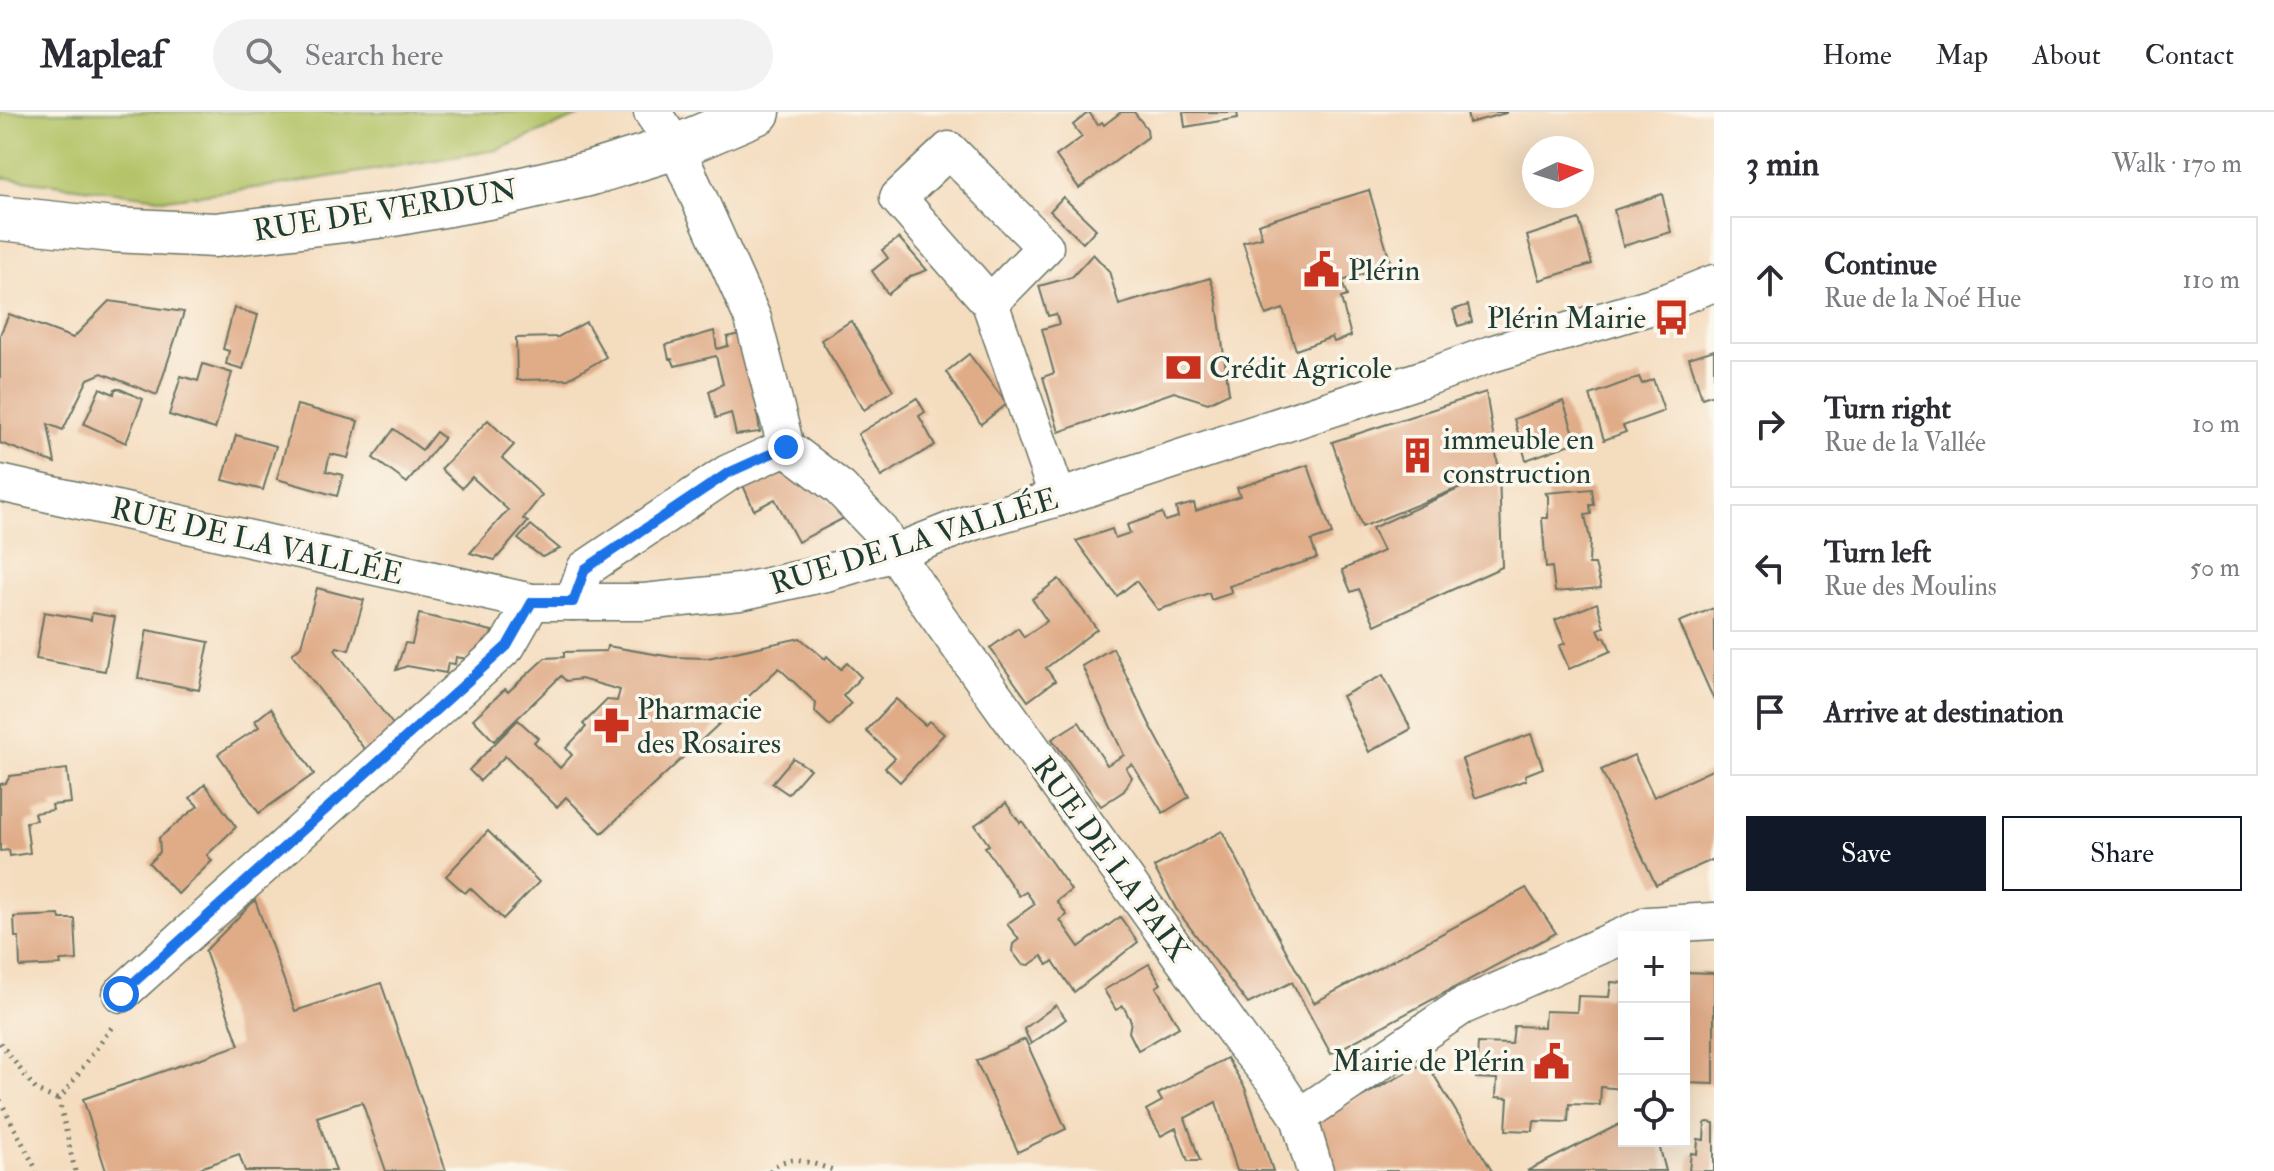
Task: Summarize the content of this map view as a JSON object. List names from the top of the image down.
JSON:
{
  "streets": {
    "main road": ["RUE DE VERDUN"],
    "street": ["RUE DE LA VALLÉE", "RUE DE LA PAIX"]
  },
  "crossings": [
    ["RUE DE LA VALLÉE", "RUE DE LA PAIX"]
  ],
  "places": {
    "public building": ["Plérin", "Mairie de Plérin"],
    "bus stop": ["Plérin Mairie"],
    "bank": ["Crédit Agricole"],
    "building": ["immeuble en construction"],
    "pharmacy": ["Pharmacie des Rosaires"]
  },
  "north": "right",
  "page": {
    "header": "Mapleaf",
    "search": "Search here",
    "nav": [
      "Home",
      "Map",
      "About",
      "Contact"
    ],
    "heading": ["3 min", "Walk · 170 m"],
    "list": [
      ["Continue", "Rue de la Noé Hue", "110 m"],
      ["Turn right", "Rue de la Vallée", "10 m"],
      ["Turn left", "Rue des Moulins", "50 m"],
      "Arrive at destination"
    ],
    "buttons": ["Save", "Share"],
    "map_buttons": ["+", "−"]
  }
}
